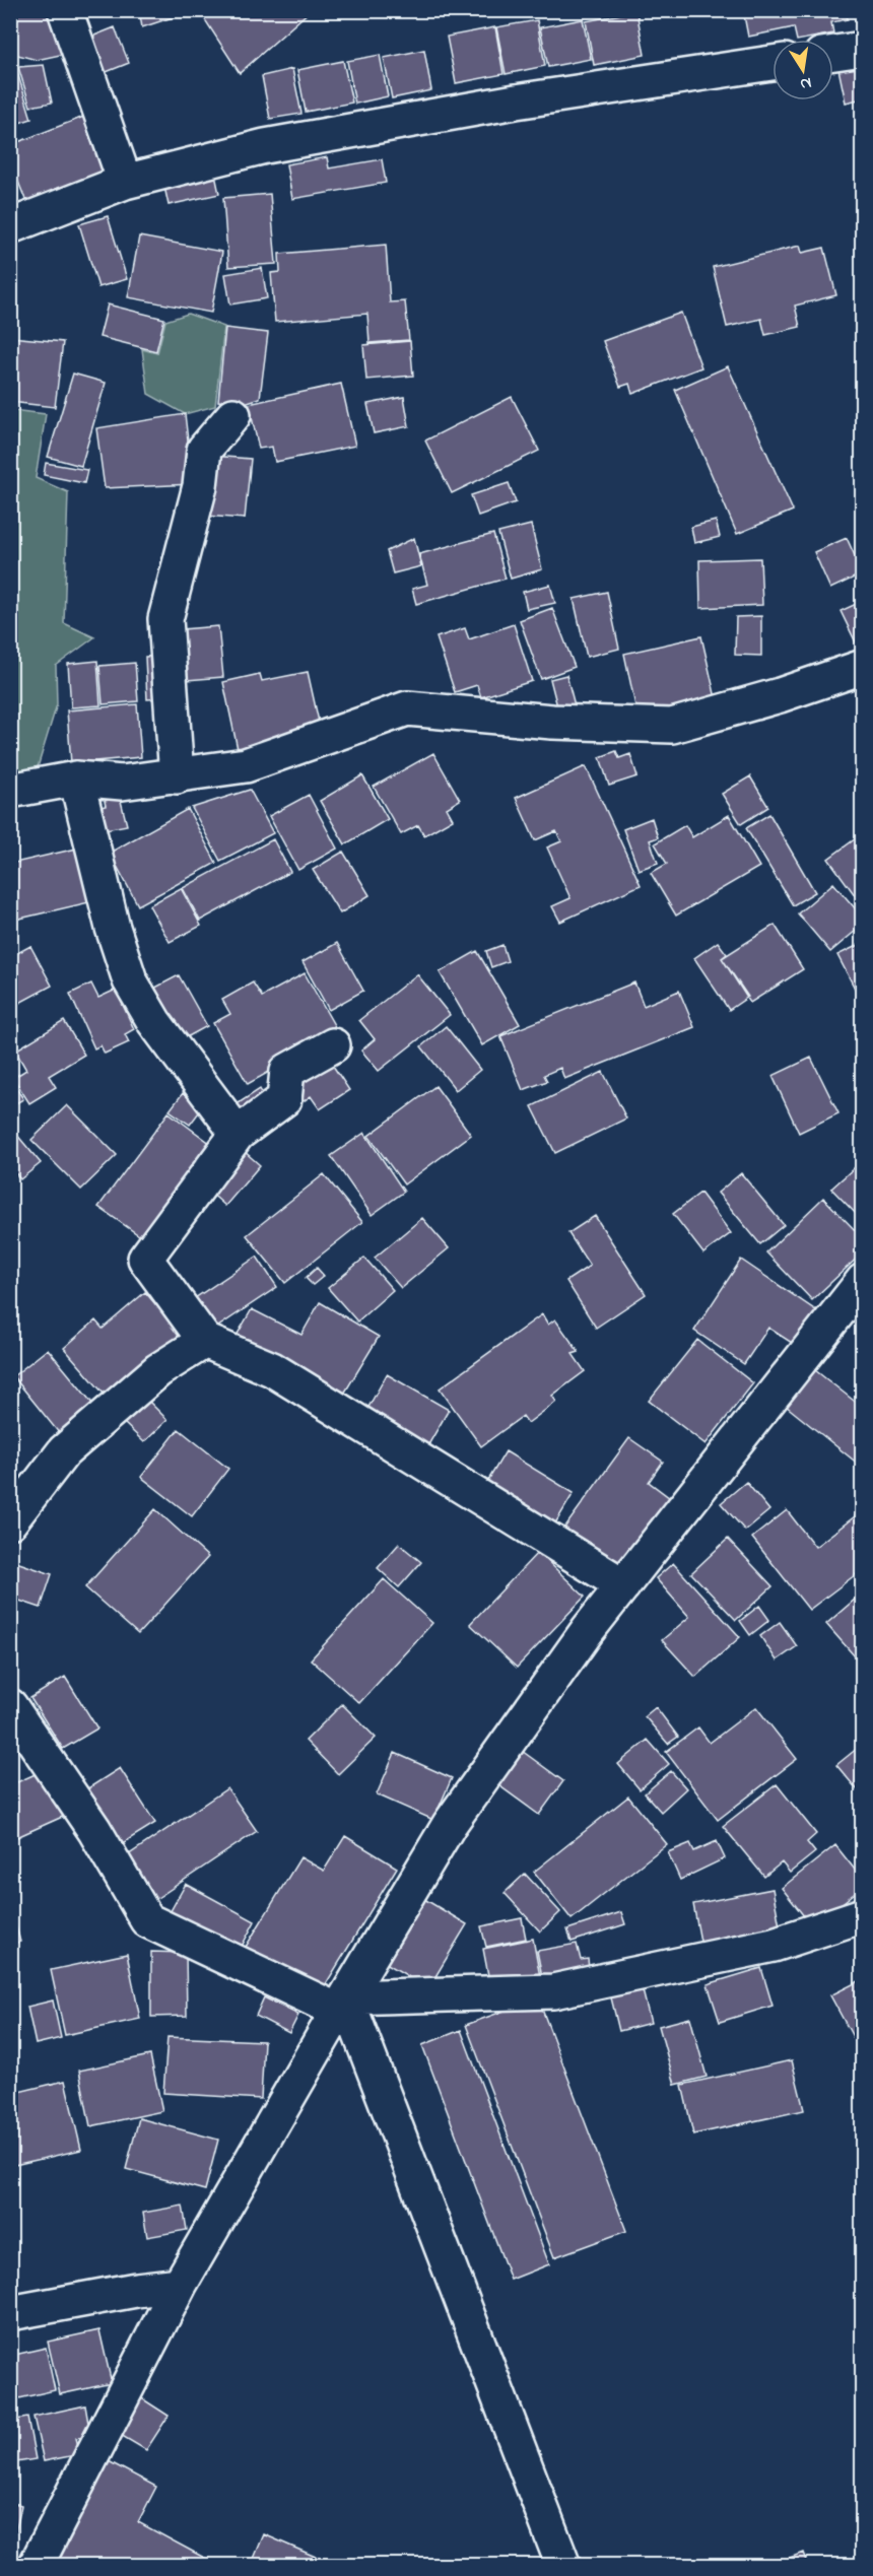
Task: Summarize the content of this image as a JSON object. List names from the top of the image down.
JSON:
{
  "north": "bottom"
}
